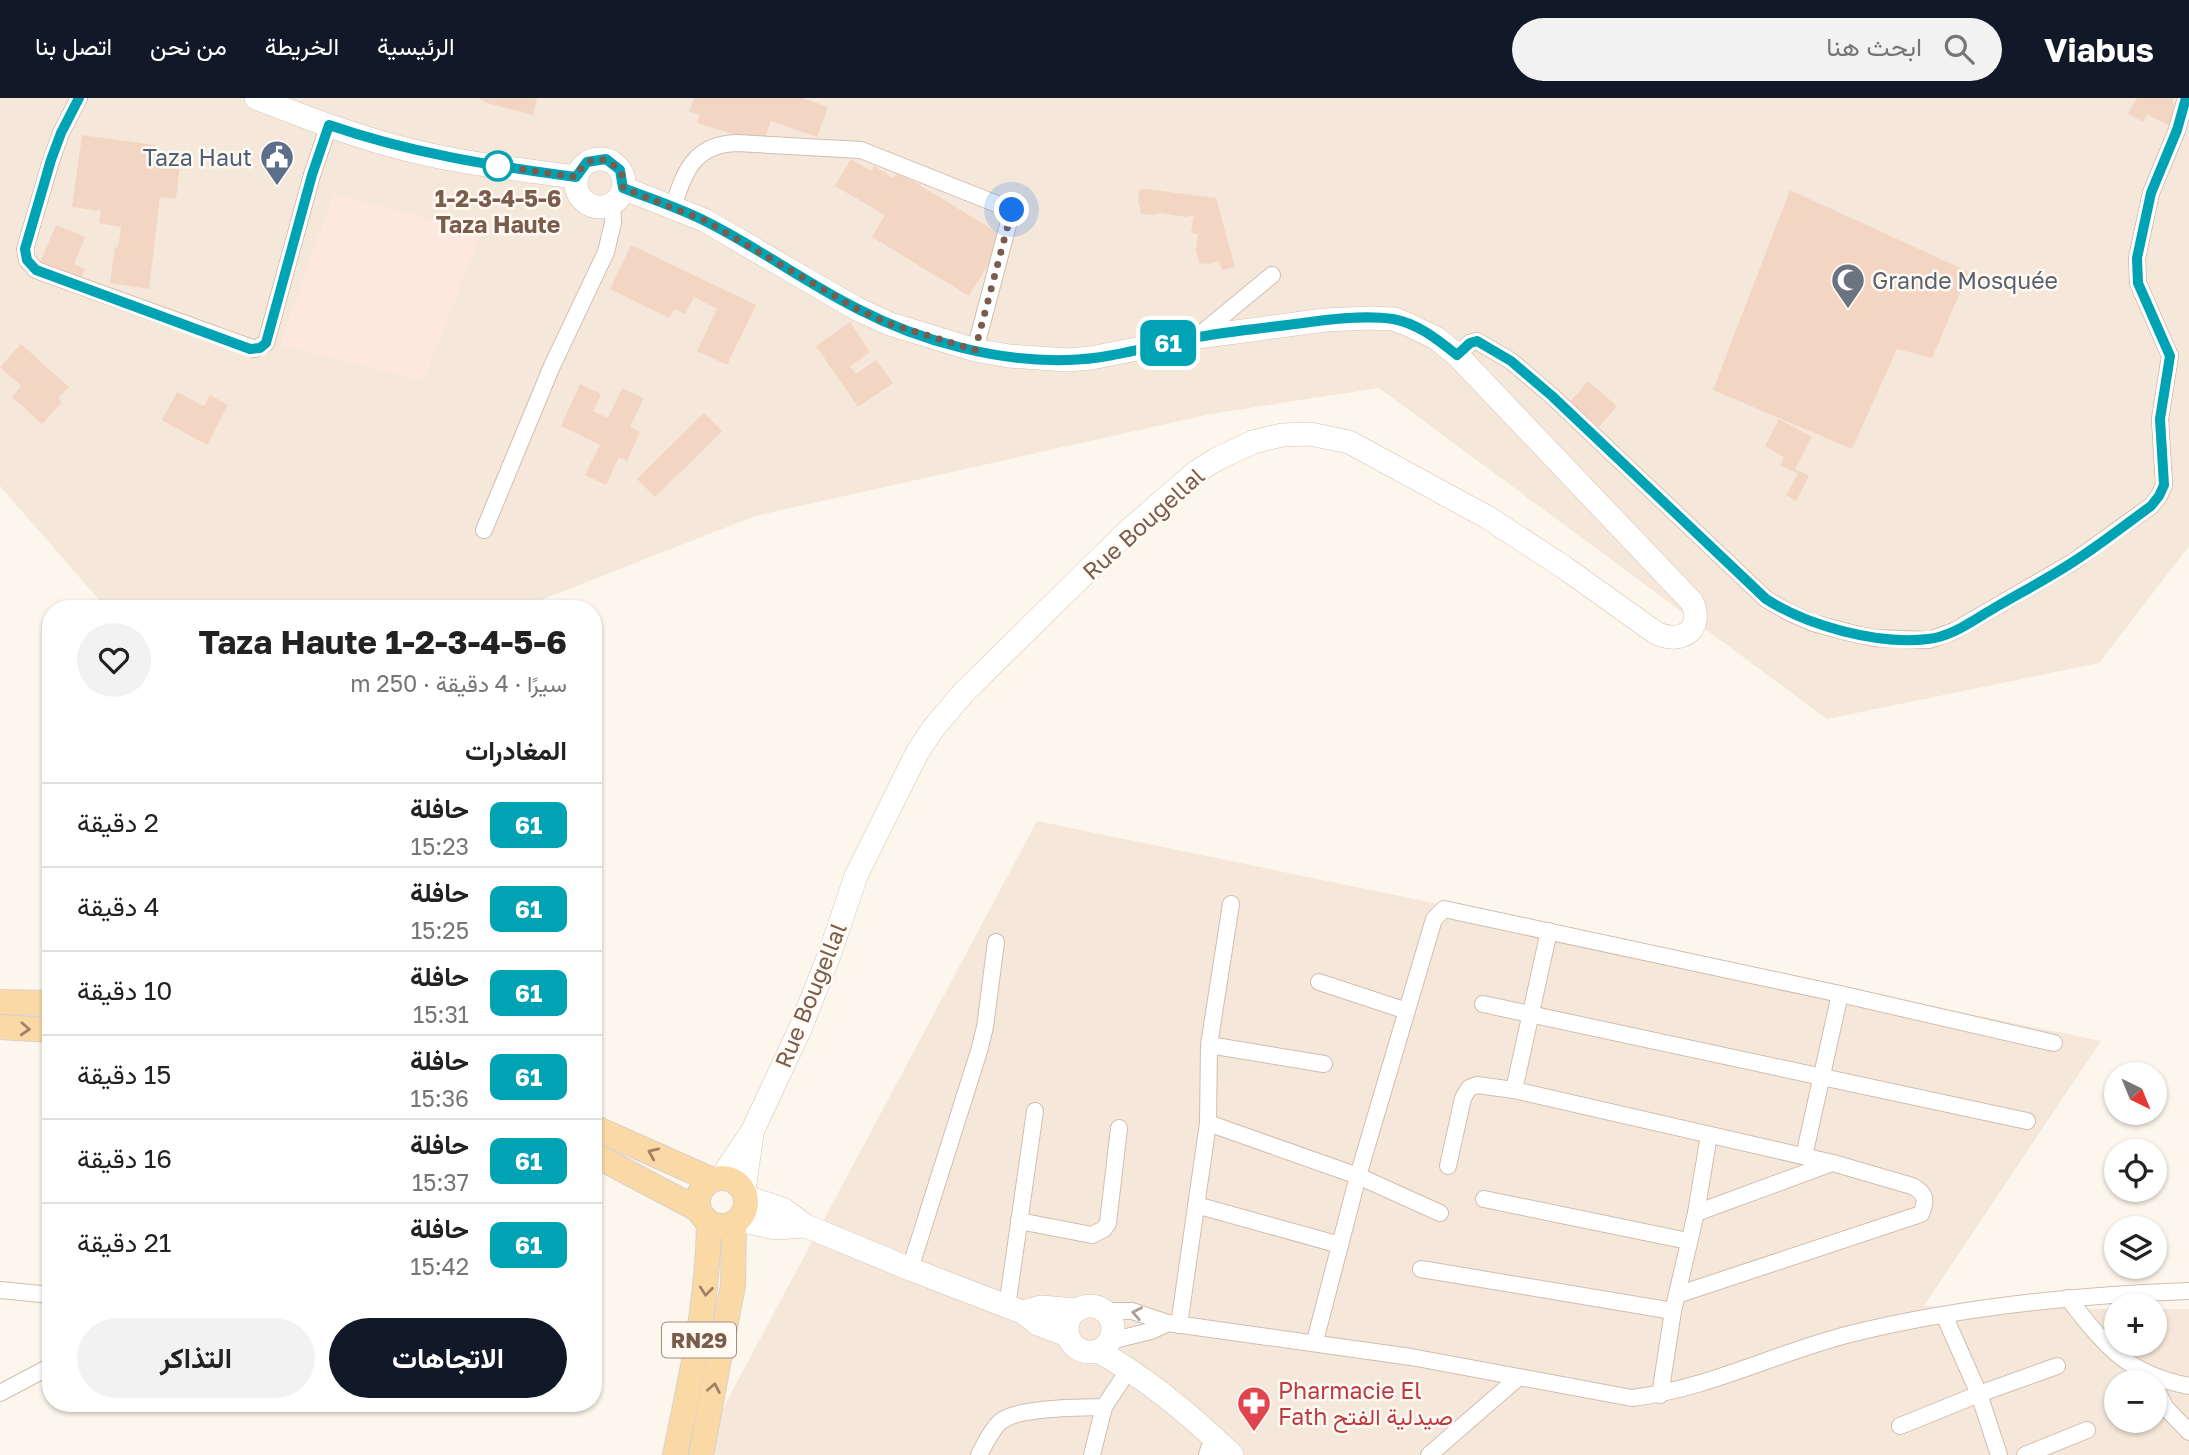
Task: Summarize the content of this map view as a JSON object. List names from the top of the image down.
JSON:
{
  "streets": {
    "main road": ["RN29"],
    "street": ["Rue Bougellal"]
  },
  "crossings": [
    ["Rue Bougellal", "RN29"]
  ],
  "places": {
    "other": ["1-2-3-4-5-6 Taza Haute"],
    "public building": ["Taza Haut"],
    "mosque": ["Grande Mosquée"],
    "pharmacy": ["Pharmacie El Fath صيدلية الفتح"]
  },
  "lines": ["bus line 61"],
  "north": "bottom right",
  "page": {
    "header": "Viabus",
    "search": "ابحث هنا",
    "nav": [
      "الرئيسية",
      "الخريطة",
      "من نحن",
      "اتصل بنا"
    ],
    "on_map": "61",
    "heading": [
      ["1-2-3-4-5-6 Taza Haute", "سيرًا · 4 دقيقة · 250 m"],
      "المغادرات"
    ],
    "list": [
      {
        "mark": "61",
        "name": "حافلة",
        "note": "15:23",
        "value": "2 دقيقة"
      },
      {
        "mark": "61",
        "name": "حافلة",
        "note": "15:25",
        "value": "4 دقيقة"
      },
      {
        "mark": "61",
        "name": "حافلة",
        "note": "15:31",
        "value": "10 دقيقة"
      },
      {
        "mark": "61",
        "name": "حافلة",
        "note": "15:36",
        "value": "15 دقيقة"
      },
      {
        "mark": "61",
        "name": "حافلة",
        "note": "15:37",
        "value": "16 دقيقة"
      },
      {
        "mark": "61",
        "name": "حافلة",
        "note": "15:42",
        "value": "21 دقيقة"
      }
    ],
    "map_buttons": ["+", "−"],
    "buttons": ["الاتجاهات", "التذاكر"]
  }
}
